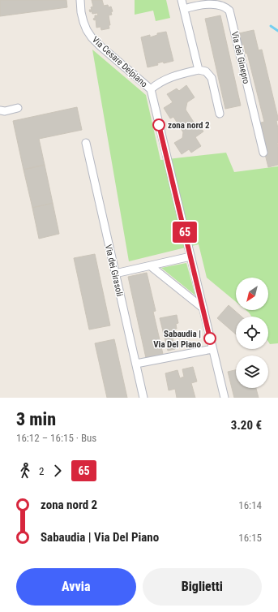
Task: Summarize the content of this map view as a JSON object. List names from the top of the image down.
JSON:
{
  "streets": {
    "street": ["Via del Ginepro", "Via Cesare Delpiano", "Via dei Girasoli"]
  },
  "places": ["zona nord 2", "Sabaudia | Via Del Piano"],
  "lines": ["bus line 65"],
  "north": "bottom left",
  "page": {
    "on_map": "65",
    "heading": ["3 min", "16:12 – 16:15 · Bus", "3.20 €"],
    "legs": ["2", "65"],
    "list": [
      {
        "name": "zona nord 2",
        "value": "16:14"
      },
      {
        "name": "Sabaudia | Via Del Piano",
        "value": "16:15"
      }
    ],
    "buttons": ["Avvia", "Biglietti"]
  }
}
